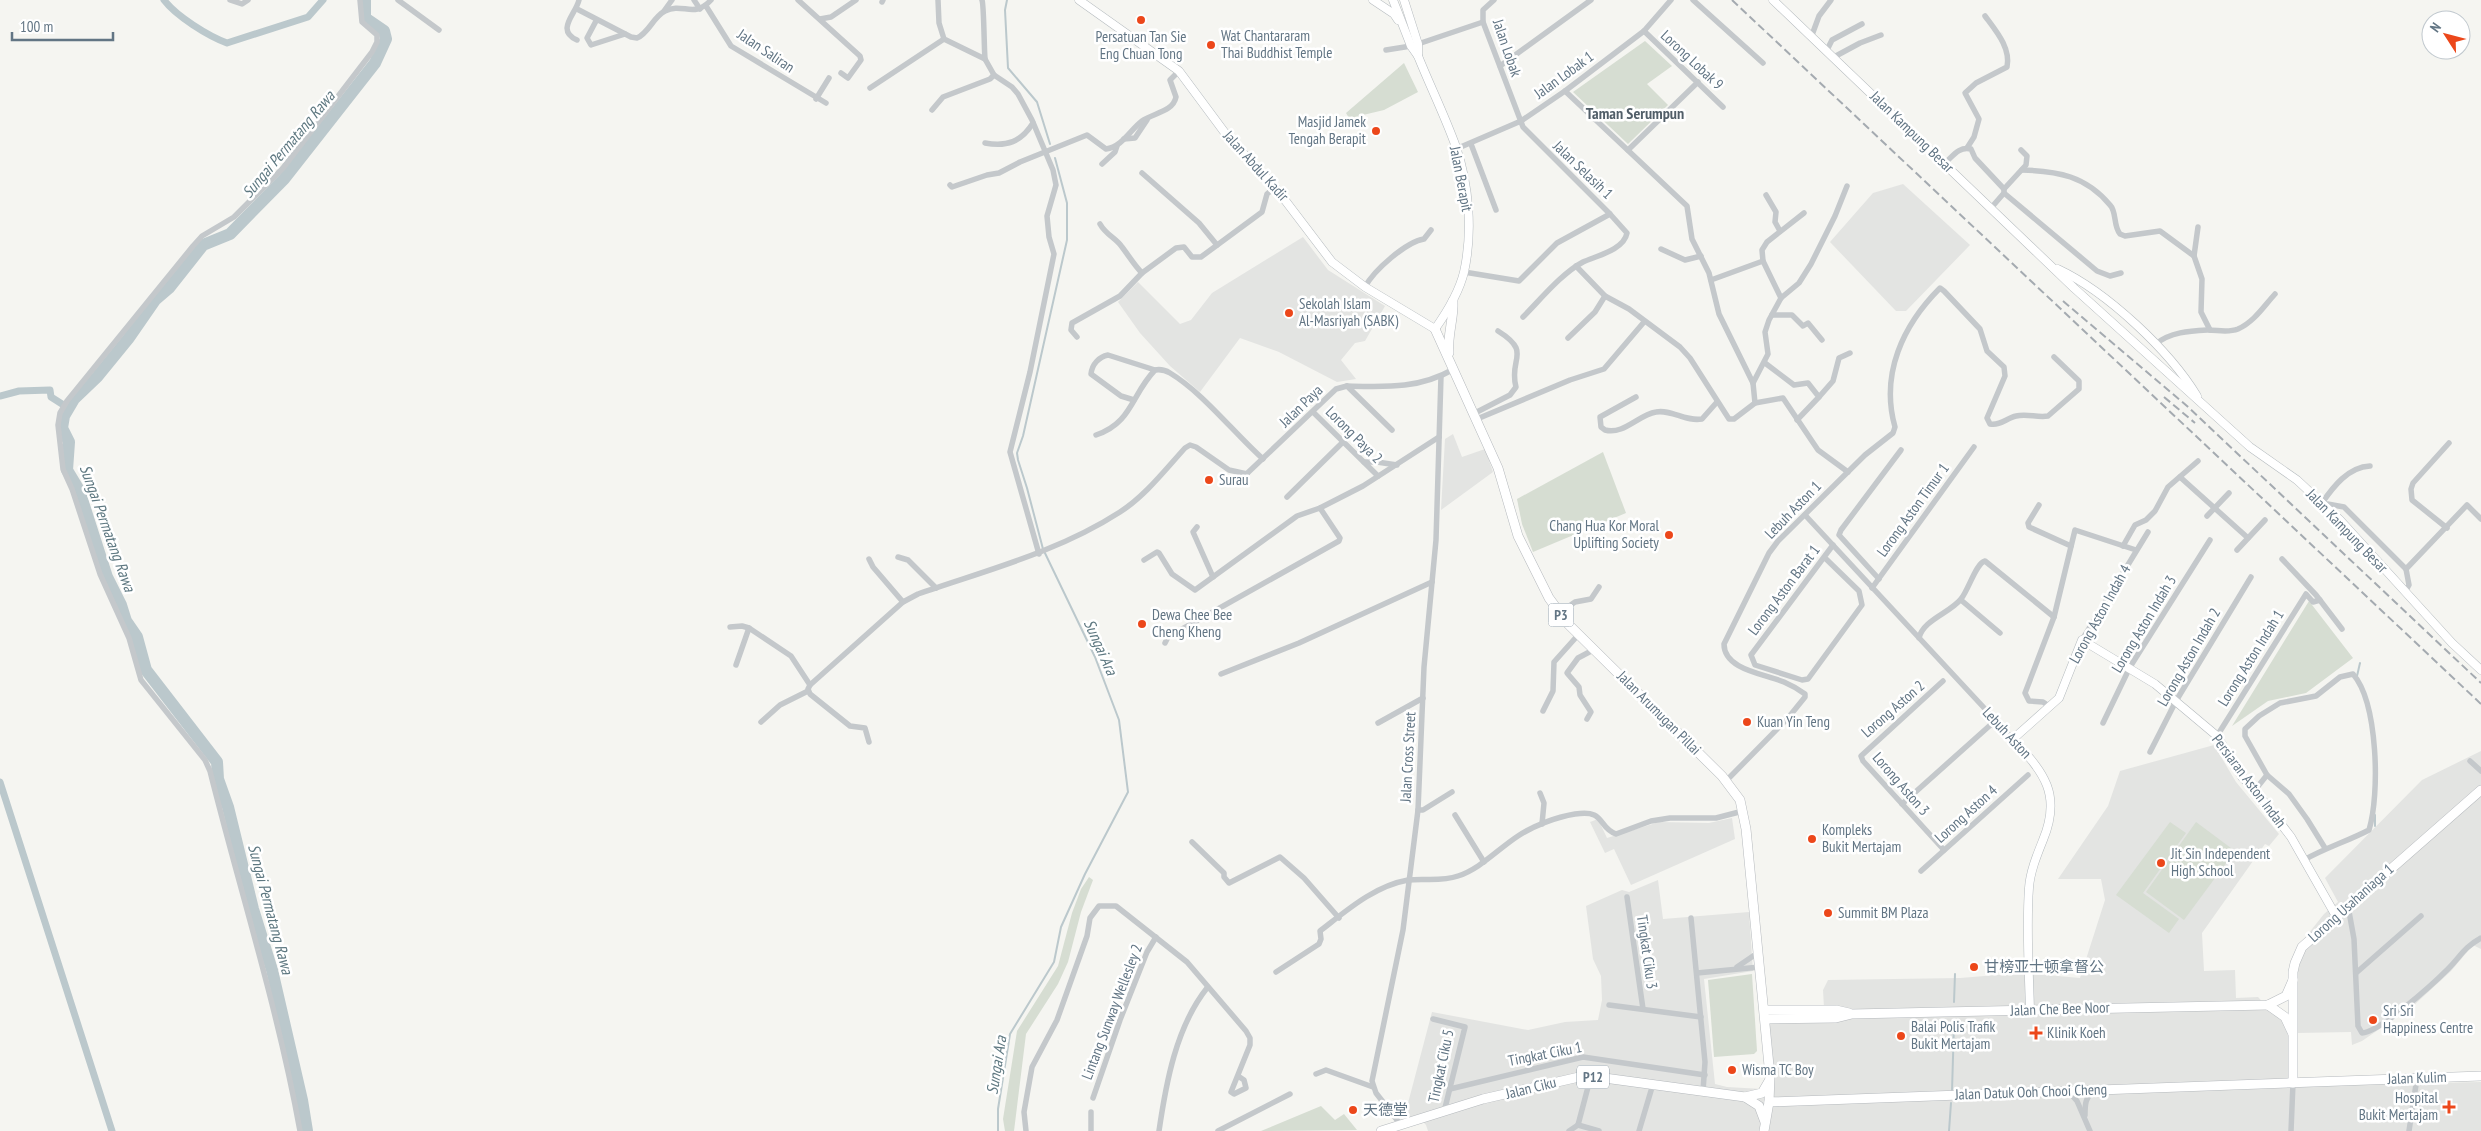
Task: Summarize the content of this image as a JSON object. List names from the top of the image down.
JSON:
{
  "streets": {
    "main road": [
      "P3",
      "Jalan Arumugan Pillai",
      "Lorong Usahaniaga 1",
      "Jalan Che Bee Noor",
      "P12",
      "Jalan Kulim",
      "Jalan Ciku",
      "Jalan Datuk Ooh Chooi Cheng"
    ],
    "street": [
      "Jalan Lobak",
      "Jalan Saliran",
      "Lorong Lobak 9",
      "Jalan Lobak 1",
      "Jalan Kampung Besar",
      "Jalan Abdul Kadir",
      "Jalan Selasih 1",
      "Jalan Berapit",
      "Jalan Paya",
      "Lorong Paya 2",
      "Lebuh Aston 1",
      "Lorong Aston Timur 1",
      "Lorong Aston Barat 1",
      "Lorong Aston Indah 4",
      "Lorong Aston Indah 3",
      "Lorong Aston Indah 2",
      "Lorong Aston Indah 1",
      "Lorong Aston 2",
      "Lebuh Aston",
      "Jalan Cross Street",
      "Persiaran Aston Indah",
      "Lorong Aston 3",
      "Lorong Aston 4",
      "Tingkat Ciku 3",
      "Lintang Sunway Wellesley 2",
      "Tingkat Ciku 1",
      "Tingkat Ciku 5"
    ]
  },
  "crossings": [
    ["Jalan Lobak", "Jalan Lobak 1"],
    ["Jalan Lobak", "Jalan Selasih 1"],
    ["Lorong Lobak 9", "Jalan Lobak 1"],
    ["Jalan Lobak 1", "Jalan Selasih 1"],
    ["Jalan Lobak 1", "Jalan Berapit"],
    ["Jalan Abdul Kadir", "Jalan Berapit"],
    ["Jalan Abdul Kadir", "Jalan Arumugan Pillai"],
    ["Jalan Berapit", "Jalan Arumugan Pillai"],
    ["Jalan Paya", "Lorong Paya 2"],
    ["Jalan Paya", "Jalan Arumugan Pillai"],
    ["Jalan Paya", "Jalan Cross Street"],
    ["Lebuh Aston 1", "Jalan Arumugan Pillai"],
    ["Lebuh Aston 1", "Lebuh Aston"],
    ["Lorong Aston Timur 1", "Lebuh Aston"],
    ["Lorong Aston Barat 1", "Lebuh Aston"],
    ["Lorong Aston Indah 4", "Lebuh Aston"],
    ["Lorong Aston Indah 4", "Persiaran Aston Indah"],
    ["Lorong Aston Indah 3", "Persiaran Aston Indah"],
    ["Lorong Aston Indah 2", "Persiaran Aston Indah"],
    ["Lorong Aston Indah 1", "Persiaran Aston Indah"],
    ["Lorong Aston 2", "Lorong Aston 3"],
    ["Jalan Arumugan Pillai", "Jalan Che Bee Noor"],
    ["Jalan Arumugan Pillai", "Jalan Datuk Ooh Chooi Cheng"],
    ["Lebuh Aston", "Jalan Che Bee Noor"],
    ["Persiaran Aston Indah", "Lorong Usahaniaga 1"],
    ["Lorong Aston 3", "Lorong Aston 4"],
    ["Lorong Usahaniaga 1", "Jalan Kulim"],
    ["Lorong Usahaniaga 1", "Jalan Datuk Ooh Chooi Cheng"],
    ["Tingkat Ciku 1", "Tingkat Ciku 5"],
    ["Tingkat Ciku 5", "Jalan Ciku"],
    ["Jalan Kulim", "Jalan Datuk Ooh Chooi Cheng"]
  ],
  "districts": ["Taman Serumpun"],
  "water": ["Sungai Permatang Rawa", "Sungai Ara"],
  "places": {
    "other": [
      "Persatuan Tan Sie Eng Chuan Tong",
      "Wat Chantararam Thai Buddhist Temple",
      "Masjid Jamek Tengah Berapit",
      "Sekolah Islam Al-Masriyah (SABK)",
      "Surau",
      "Chang Hua Kor Moral Uplifting Society",
      "Dewa Chee Bee Cheng Kheng",
      "Kuan Yin Teng",
      "Kompleks Bukit Mertajam",
      "Jit Sin Independent High School",
      "Summit BM Plaza",
      "甘榜亚士顿拿督公",
      "Sri Sri Happiness Centre",
      "Balai Polis Trafik Bukit Mertajam",
      "Wisma TC Boy",
      "天德堂"
    ],
    "health": ["Klinik Koeh", "Hospital Bukit Mertajam"]
  },
  "scale_bar": "100 m",
  "north": "top left"
}
